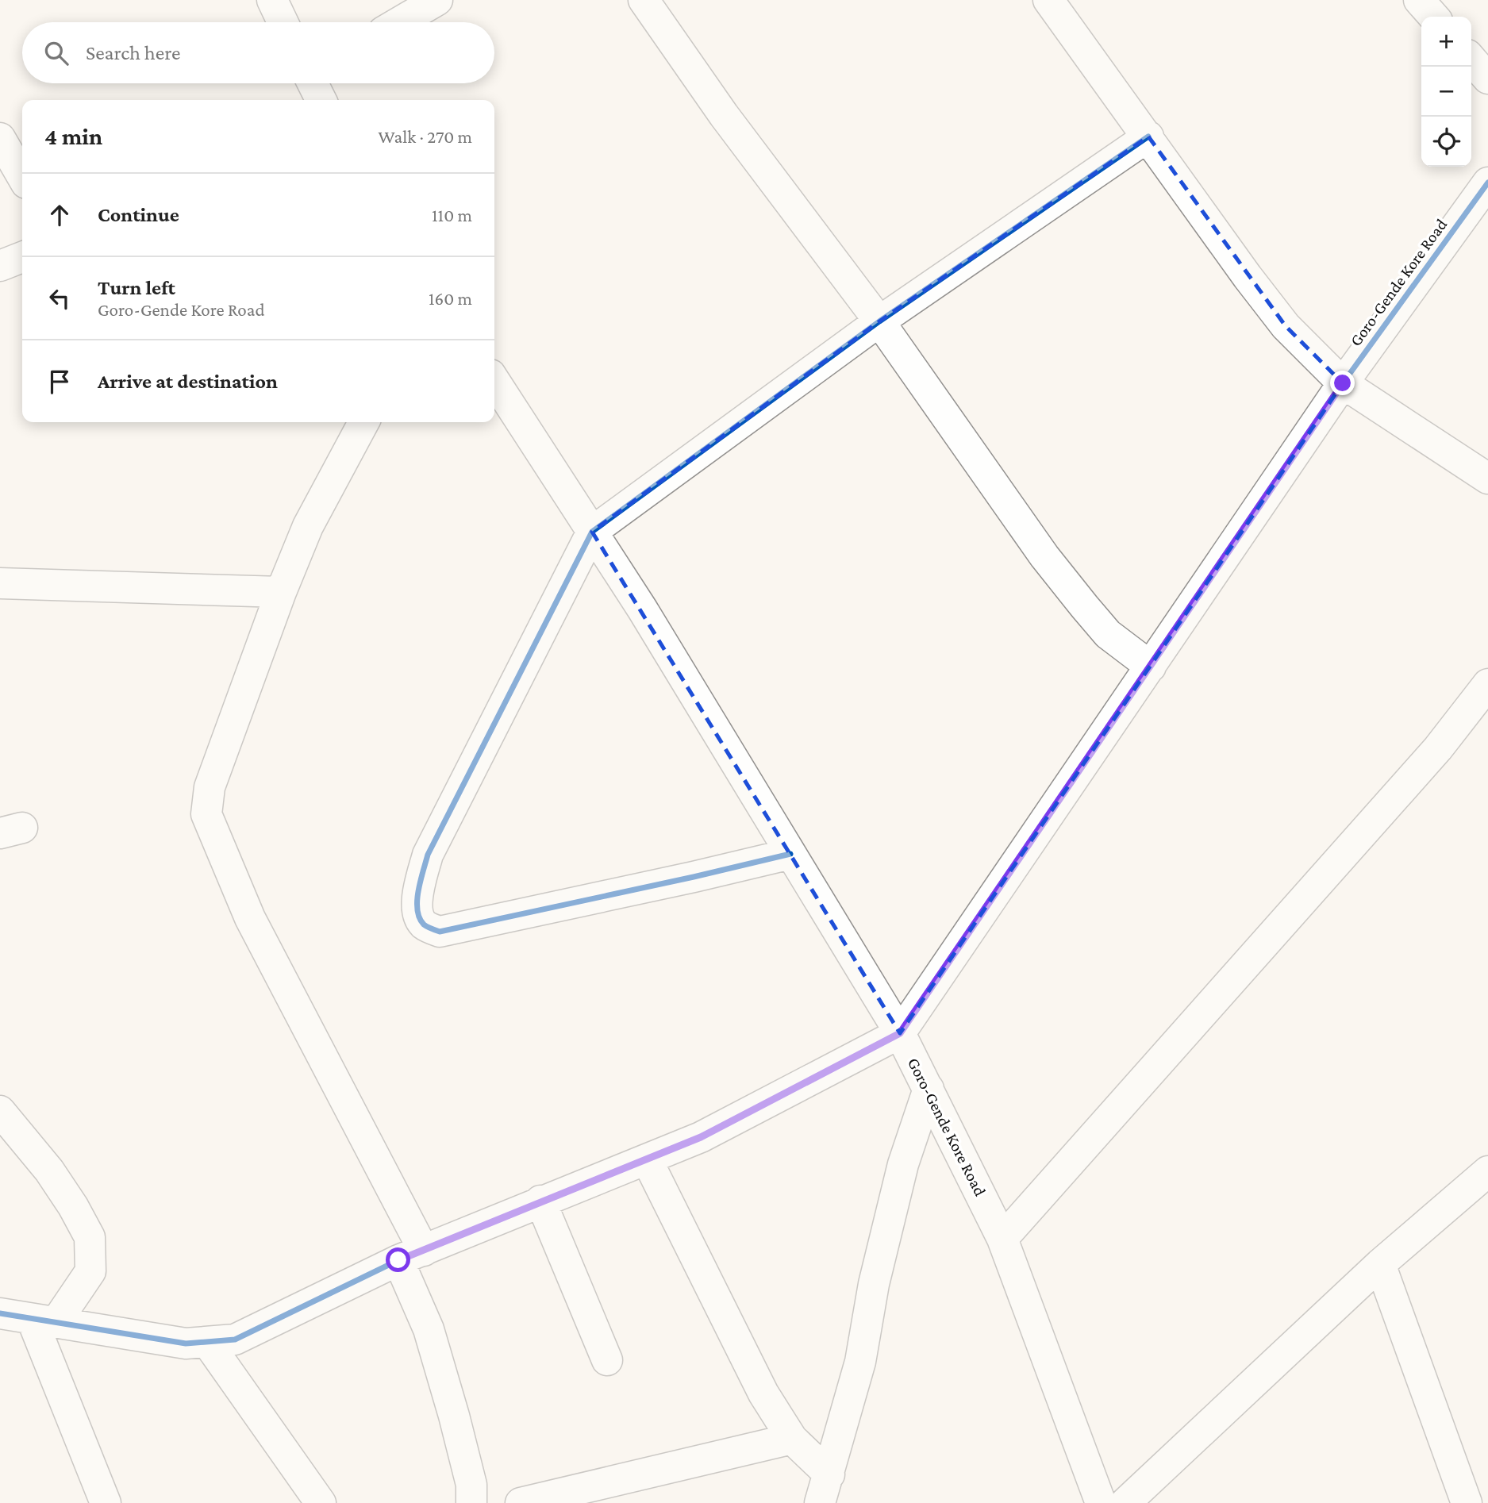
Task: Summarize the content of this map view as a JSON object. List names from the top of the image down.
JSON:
{
  "streets": {
    "street": ["Goro-Gende Kore Road"]
  },
  "page": {
    "map_buttons": ["+", "−"],
    "search": "Search here",
    "heading": ["4 min", "Walk · 270 m"],
    "list": [
      ["Continue", "110 m"],
      ["Turn left", "Goro-Gende Kore Road", "160 m"],
      "Arrive at destination"
    ]
  }
}
